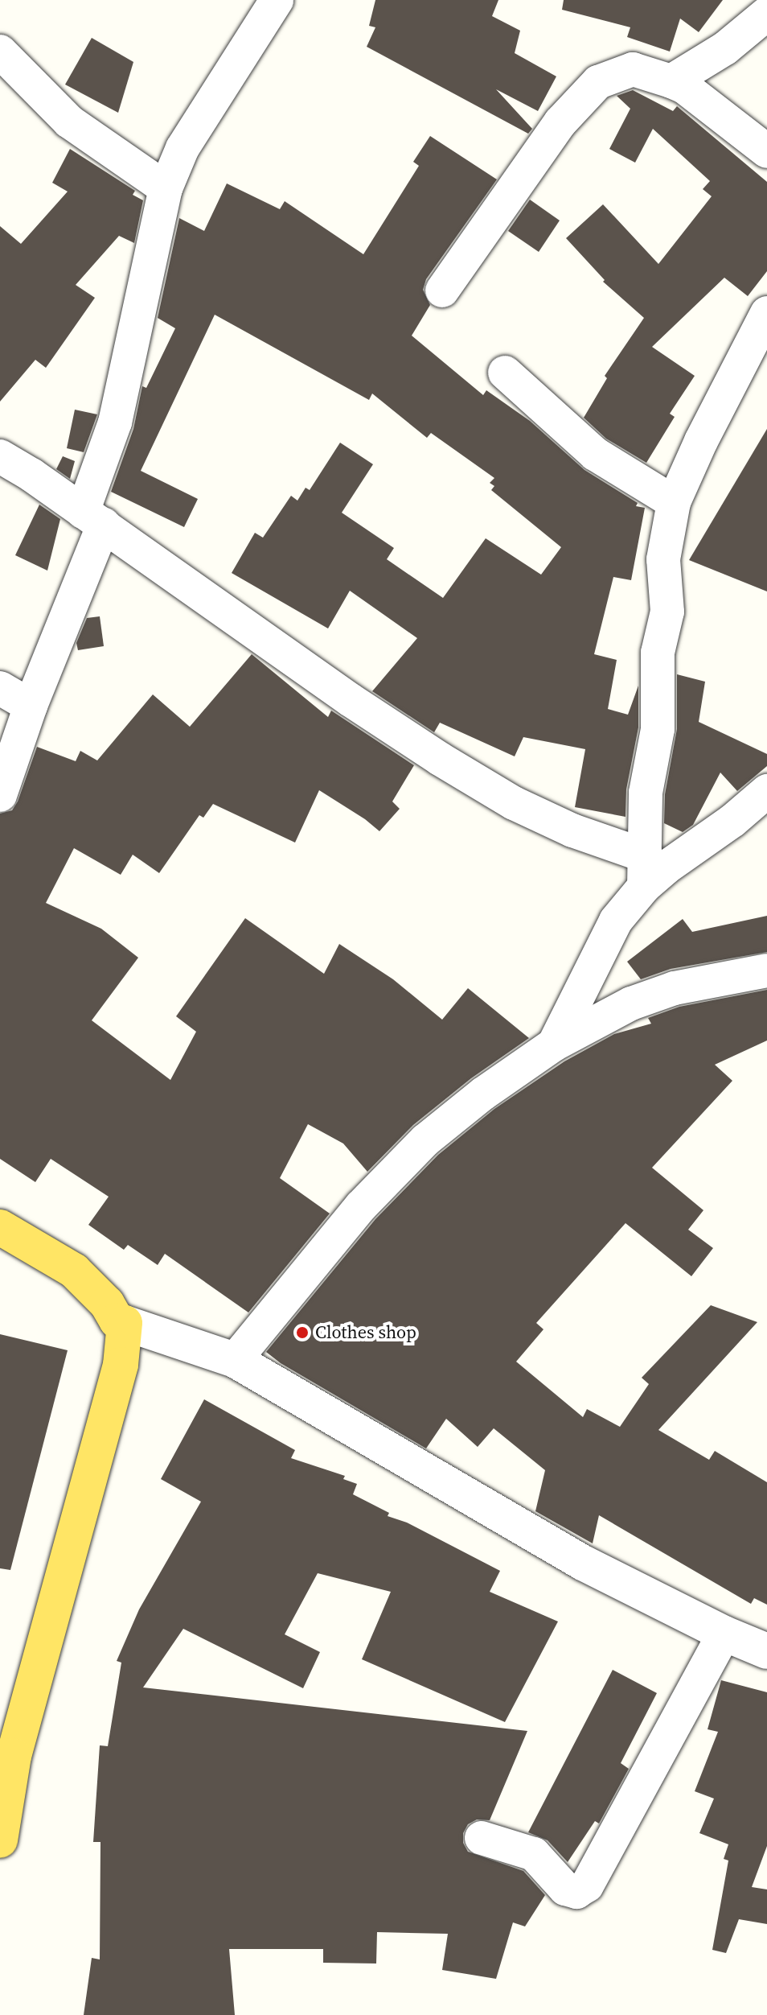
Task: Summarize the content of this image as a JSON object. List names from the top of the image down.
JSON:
{
  "places": ["Clothes shop"]
}
